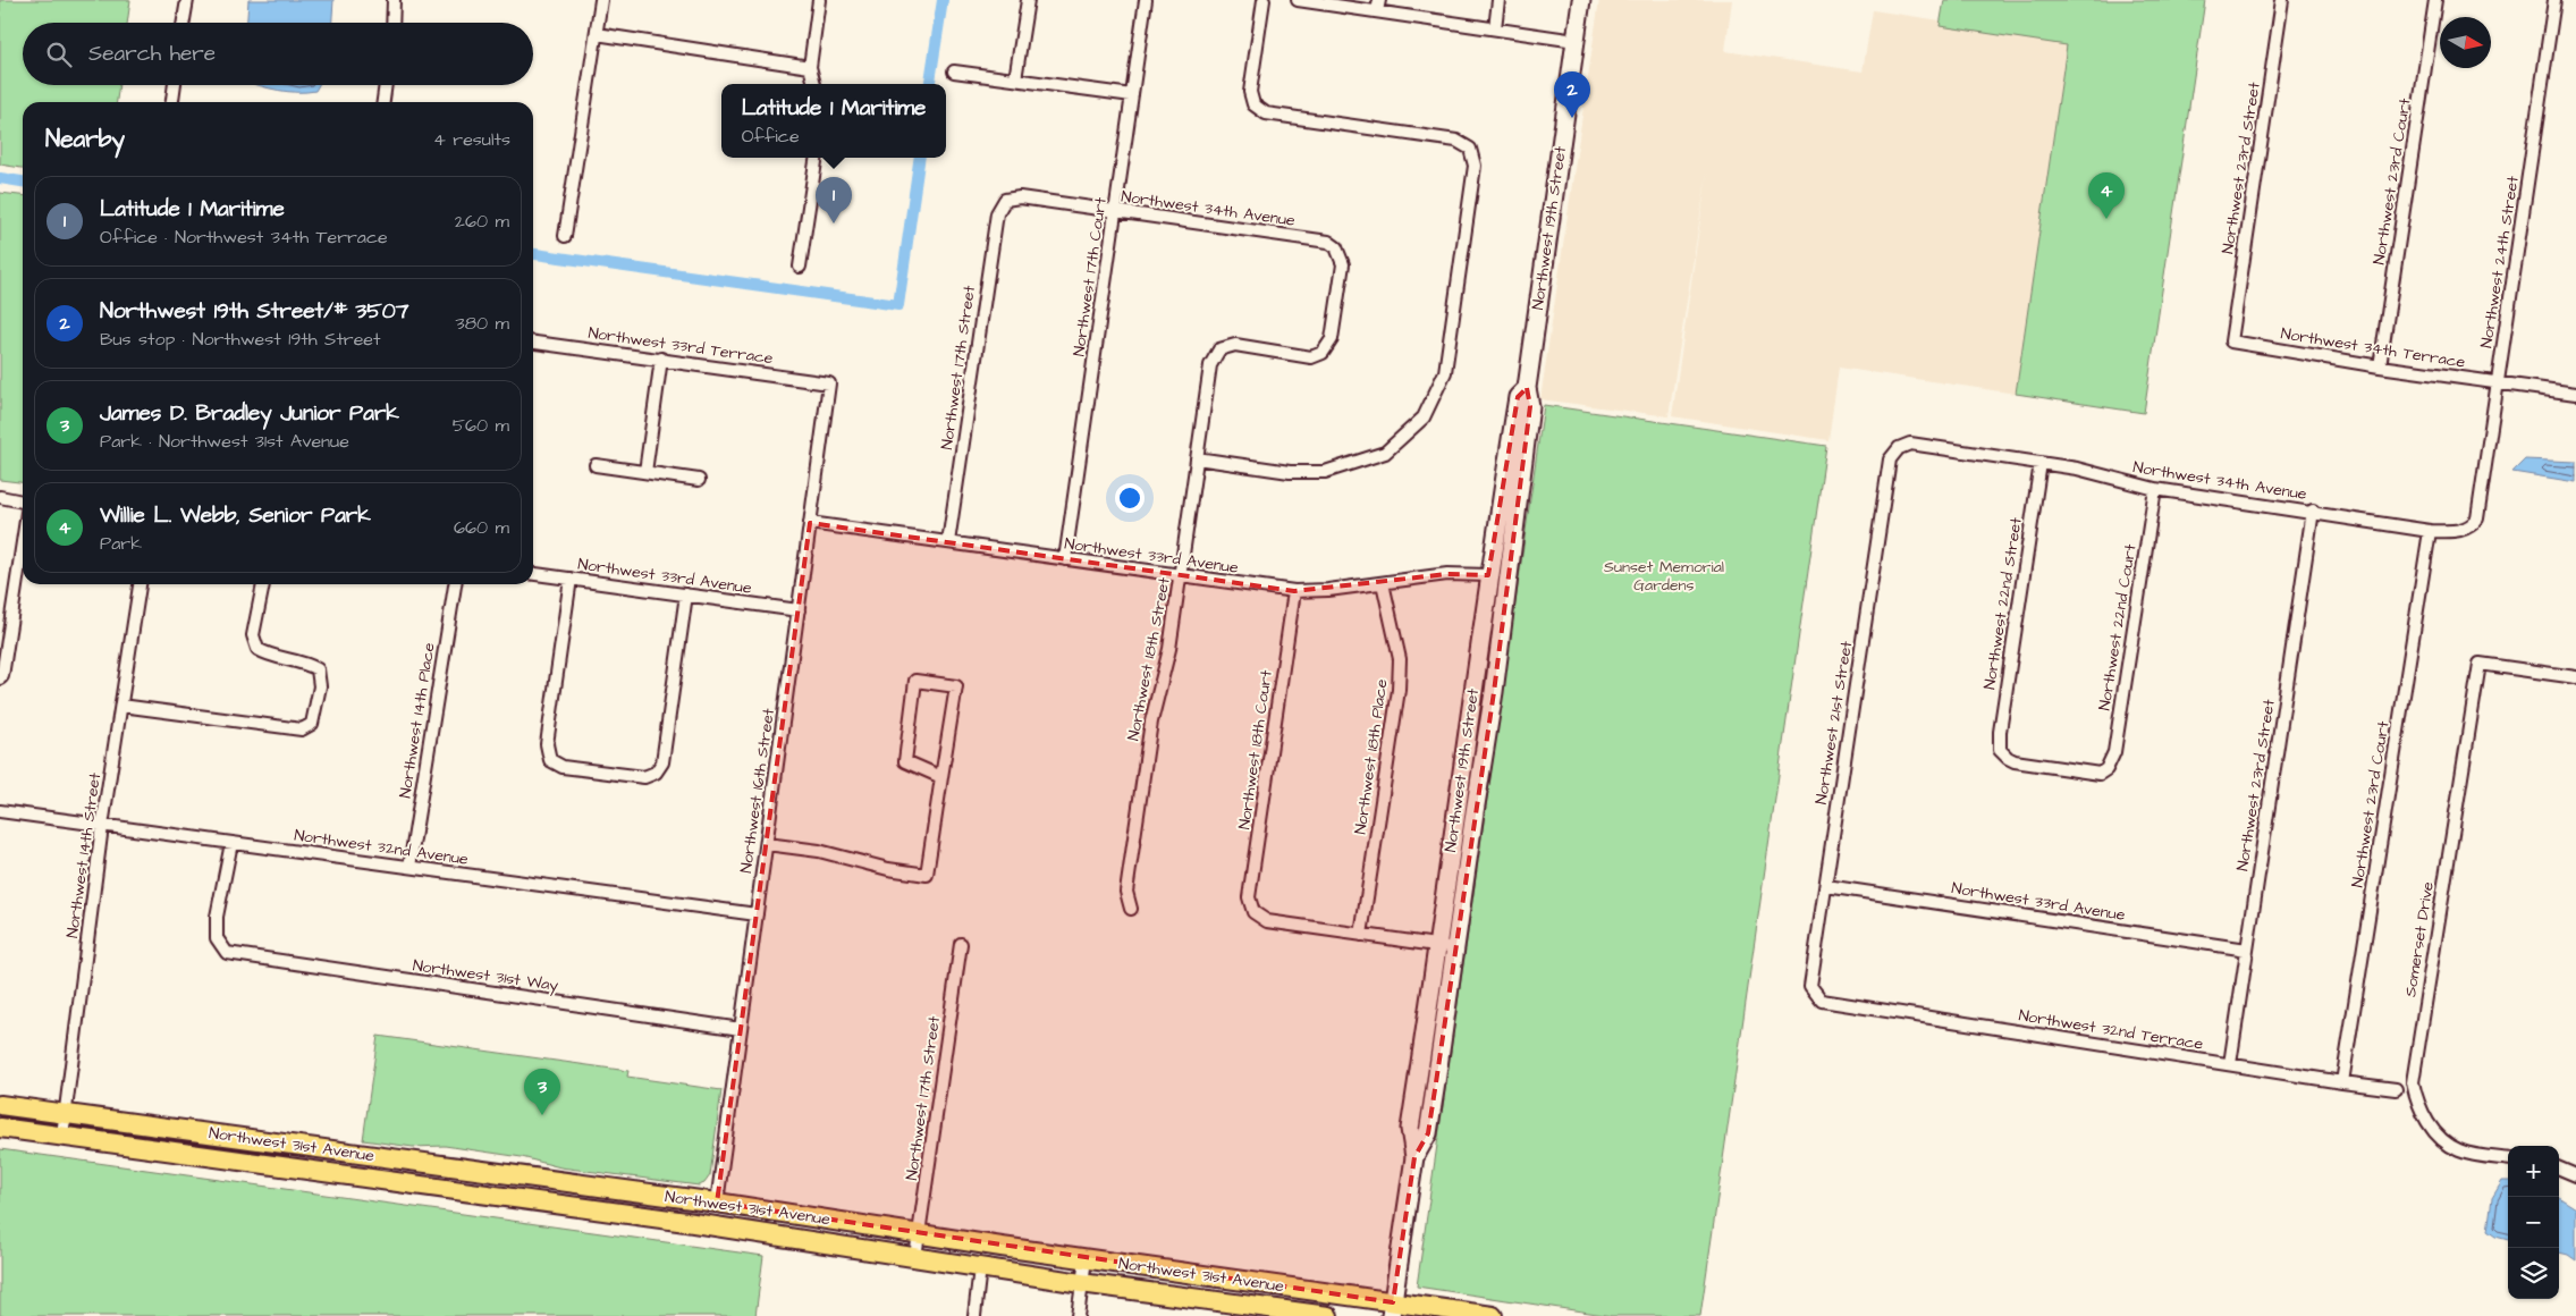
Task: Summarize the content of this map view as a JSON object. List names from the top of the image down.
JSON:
{
  "streets": {
    "main road": ["Northwest 31st Avenue"],
    "street": [
      "Northwest 23rd Street",
      "Northwest 23rd Court",
      "Northwest 34th Avenue",
      "Northwest 19th Street",
      "Northwest 24th Street",
      "Northwest 17th Court",
      "Northwest 33rd Terrace",
      "Northwest 34th Terrace",
      "Northwest 17th Street",
      "Northwest 33rd Avenue",
      "Northwest 22nd Street",
      "Northwest 22nd Court",
      "Northwest 18th Street",
      "Northwest 14th Place",
      "Northwest 21st Street",
      "Northwest 18th Court",
      "Northwest 18th Place",
      "Northwest 16th Street",
      "Northwest 32nd Avenue",
      "Northwest 14th Street",
      "Somerset Drive",
      "Northwest 31st Way",
      "Northwest 32nd Terrace"
    ]
  },
  "crossings": [
    ["Northwest 23rd Street", "Northwest 34th Avenue"],
    ["Northwest 23rd Street", "Northwest 34th Terrace"],
    ["Northwest 23rd Street", "Northwest 33rd Avenue"],
    ["Northwest 23rd Street", "Northwest 32nd Terrace"],
    ["Northwest 23rd Court", "Northwest 34th Avenue"],
    ["Northwest 23rd Court", "Northwest 34th Terrace"],
    ["Northwest 23rd Court", "Northwest 32nd Terrace"],
    ["Northwest 34th Avenue", "Northwest 24th Street"],
    ["Northwest 34th Avenue", "Northwest 17th Court"],
    ["Northwest 34th Avenue", "Northwest 17th Street"],
    ["Northwest 34th Avenue", "Northwest 22nd Street"],
    ["Northwest 34th Avenue", "Northwest 22nd Court"],
    ["Northwest 34th Avenue", "Northwest 18th Street"],
    ["Northwest 34th Avenue", "Northwest 21st Street"],
    ["Northwest 19th Street", "Northwest 33rd Avenue"],
    ["Northwest 19th Street", "Northwest 31st Avenue"],
    ["Northwest 24th Street", "Northwest 34th Terrace"],
    ["Northwest 17th Court", "Northwest 33rd Avenue"],
    ["Northwest 33rd Terrace", "Northwest 16th Street"],
    ["Northwest 17th Street", "Northwest 33rd Avenue"],
    ["Northwest 17th Street", "Northwest 31st Avenue"],
    ["Northwest 33rd Avenue", "Northwest 18th Street"],
    ["Northwest 33rd Avenue", "Northwest 21st Street"],
    ["Northwest 33rd Avenue", "Northwest 18th Court"],
    ["Northwest 33rd Avenue", "Northwest 18th Place"],
    ["Northwest 33rd Avenue", "Northwest 16th Street"],
    ["Northwest 22nd Street", "Northwest 22nd Court"],
    ["Northwest 14th Place", "Northwest 32nd Avenue"],
    ["Northwest 21st Street", "Northwest 32nd Terrace"],
    ["Northwest 18th Court", "Northwest 18th Place"],
    ["Northwest 16th Street", "Northwest 32nd Avenue"],
    ["Northwest 16th Street", "Northwest 31st Way"],
    ["Northwest 16th Street", "Northwest 31st Avenue"],
    ["Northwest 32nd Avenue", "Northwest 14th Street"],
    ["Northwest 32nd Avenue", "Northwest 31st Way"],
    ["Northwest 14th Street", "Northwest 31st Avenue"]
  ],
  "parks": ["Sunset Memorial Gardens"],
  "north": "right",
  "page": {
    "search": "Search here",
    "pins": [
      "2",
      "4",
      "1",
      "3"
    ],
    "popup": ["Latitude 1 Maritime", "Office"],
    "heading": ["Nearby", "4 results"],
    "list": [
      {
        "mark": "1",
        "name": "Latitude 1 Maritime",
        "note": "Office · Northwest 34th Terrace",
        "value": "260 m"
      },
      {
        "mark": "2",
        "name": "Northwest 19th Street/# 3507",
        "note": "Bus stop · Northwest 19th Street",
        "value": "380 m"
      },
      {
        "mark": "3",
        "name": "James D. Bradley Junior Park",
        "note": "Park · Northwest 31st Avenue",
        "value": "560 m"
      },
      {
        "mark": "4",
        "name": "Willie L. Webb, Senior Park",
        "note": "Park",
        "value": "660 m"
      }
    ],
    "map_buttons": ["+", "−"]
  }
}
